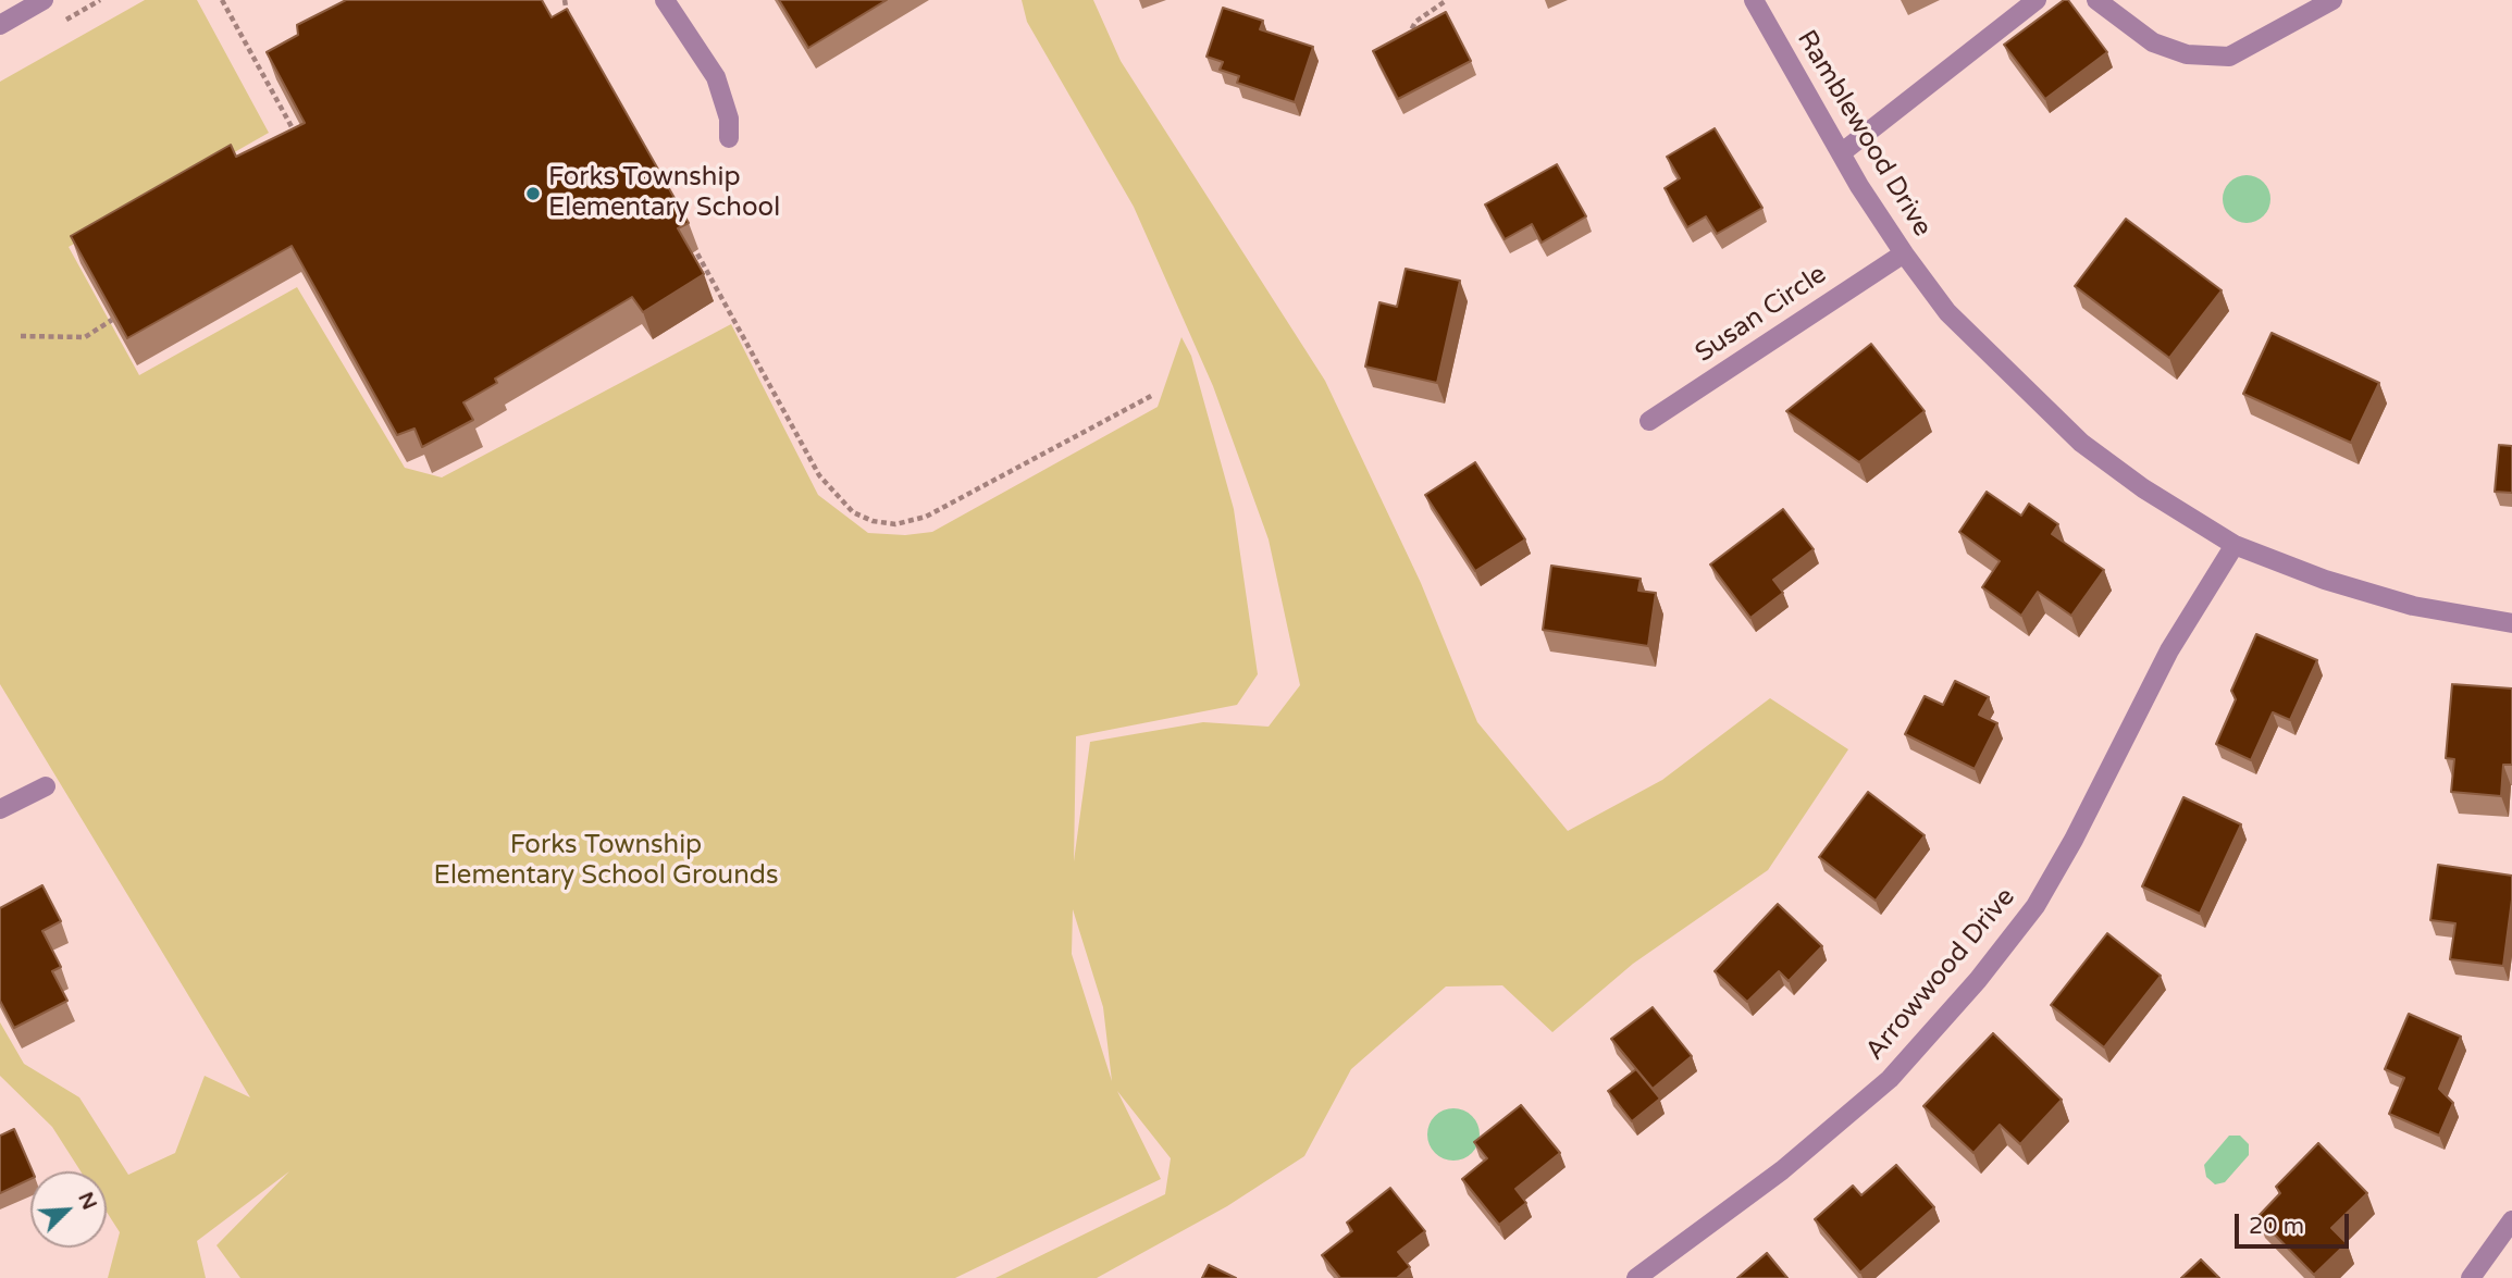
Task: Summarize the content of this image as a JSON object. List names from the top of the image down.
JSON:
{
  "streets": {
    "street": ["Ramblewood Drive", "Susan Circle", "Arrowwood Drive"]
  },
  "crossings": [
    ["Ramblewood Drive", "Susan Circle"],
    ["Ramblewood Drive", "Arrowwood Drive"]
  ],
  "parks": ["Forks Township Elementary School Grounds"],
  "places": ["Forks Township Elementary School"],
  "scale_bar": "20 m",
  "north": "top right"
}
